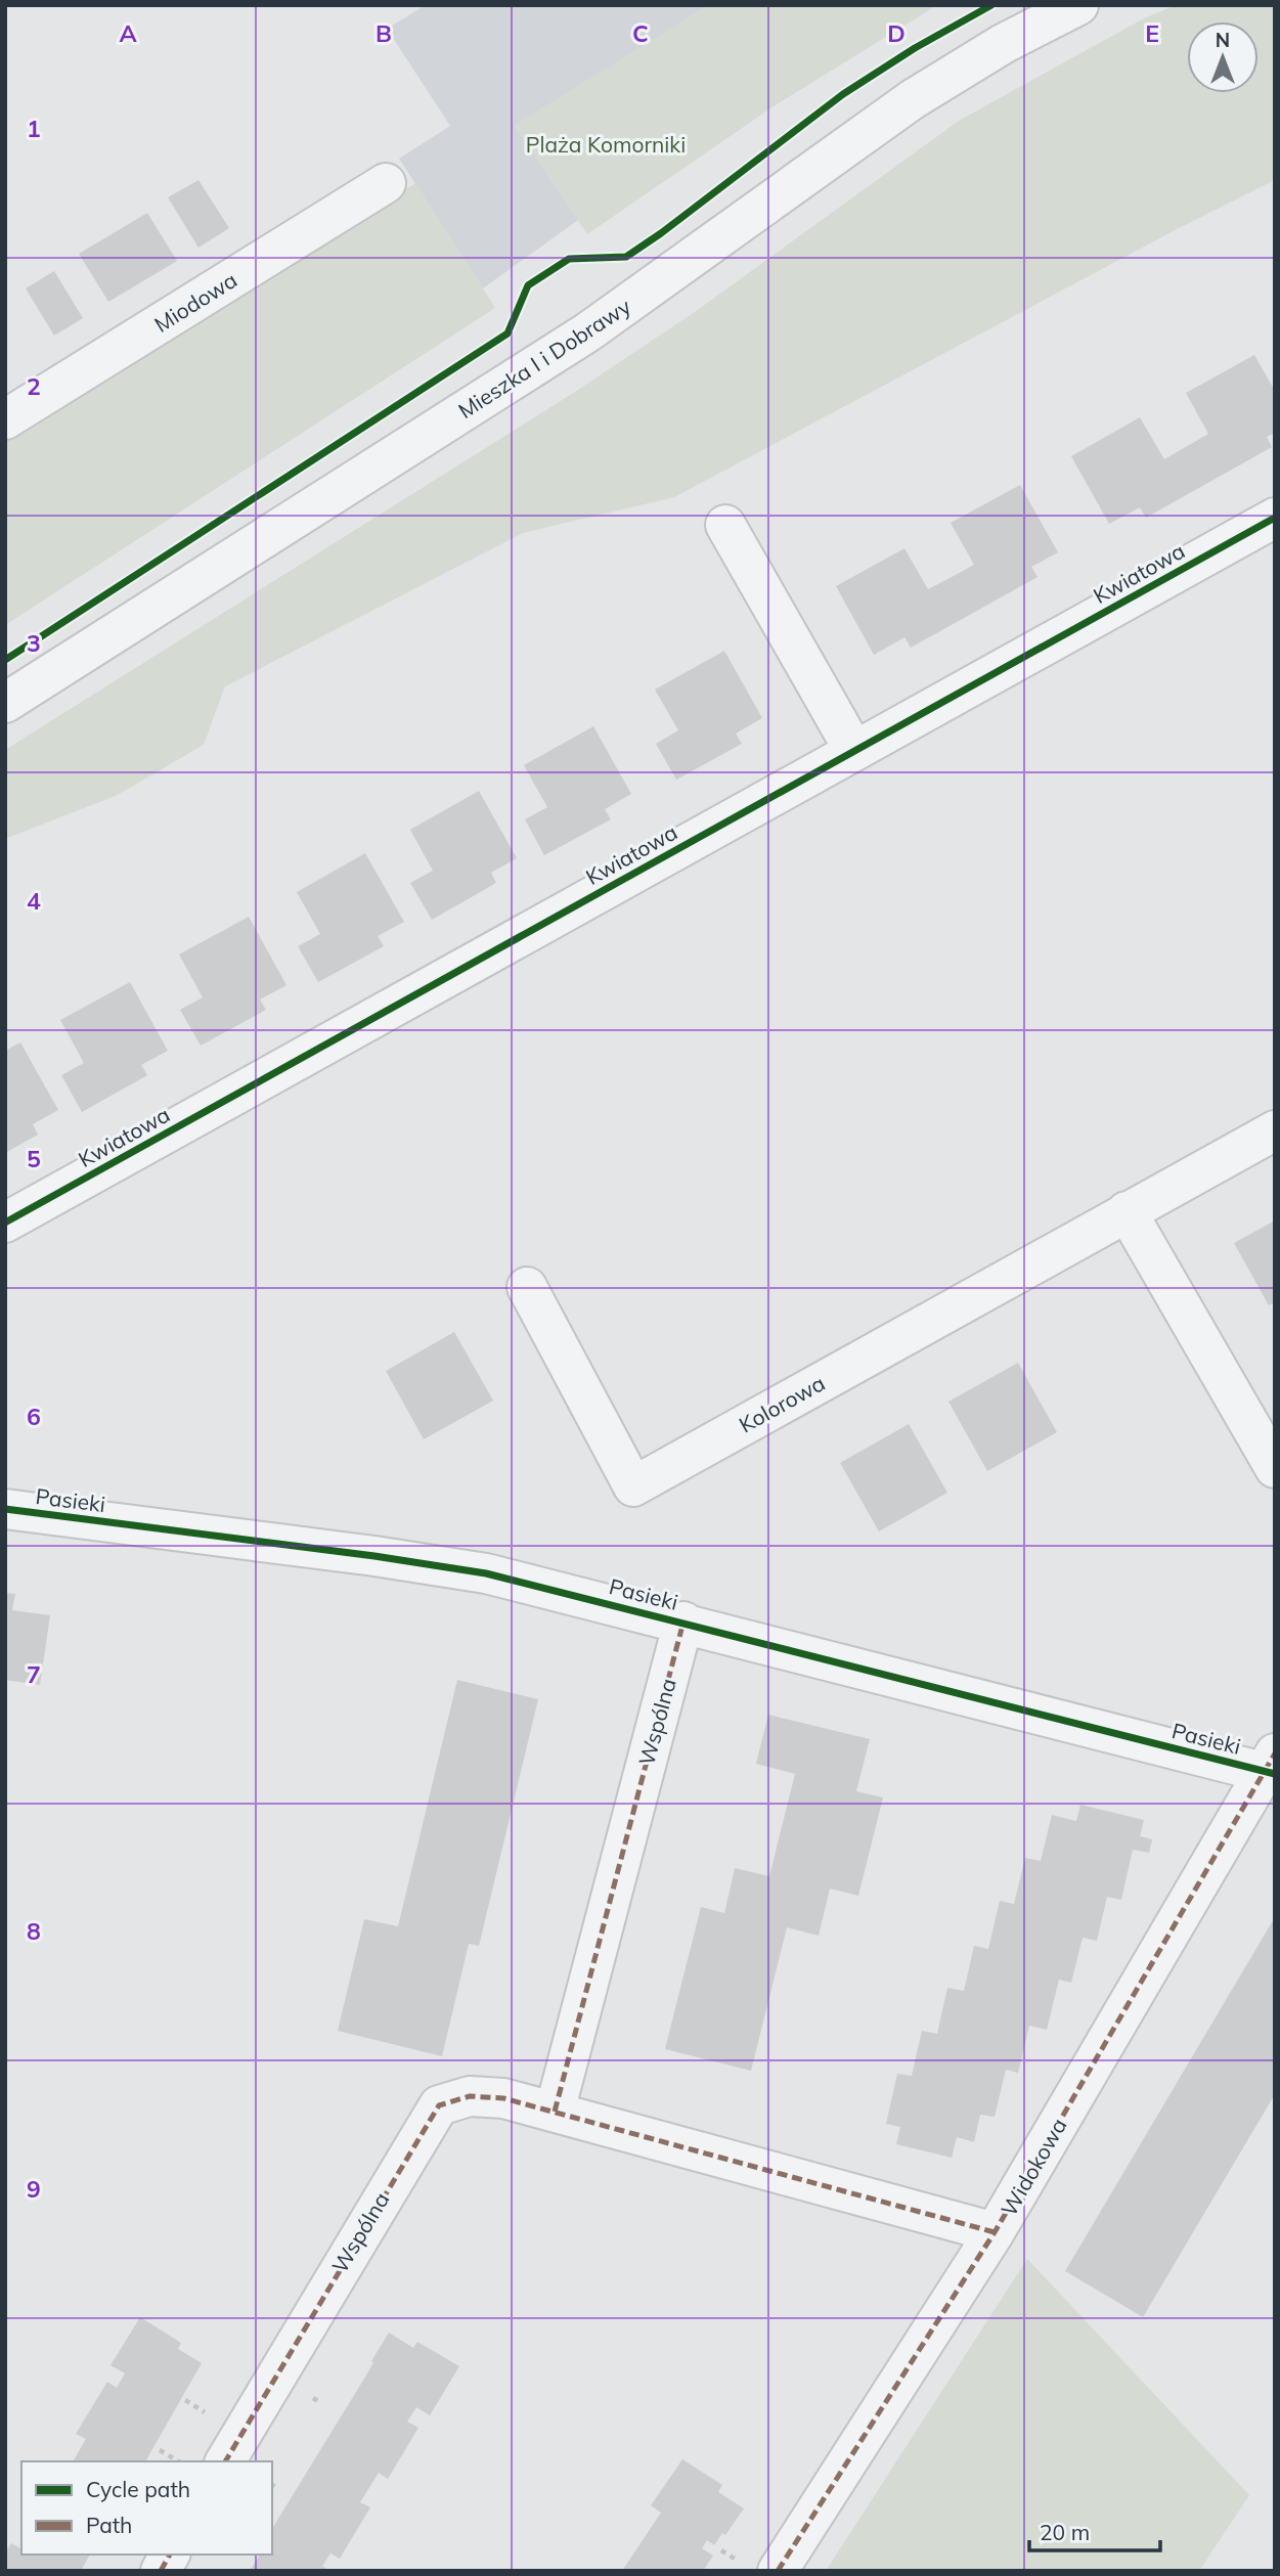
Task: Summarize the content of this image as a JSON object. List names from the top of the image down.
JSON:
{
  "streets": {
    "street": [
      "Miodowa",
      "Mieszka I i Dobrawy",
      "Kwiatowa",
      "Kolorowa",
      "Pasieki",
      "Wspólna",
      "Widokowa"
    ]
  },
  "crossings": [
    ["Pasieki", "Wspólna"],
    ["Pasieki", "Widokowa"],
    ["Wspólna", "Widokowa"]
  ],
  "parks": ["Plaża Komorniki"],
  "legend": ["Cycle path", "Path"],
  "scale_bar": "20 m",
  "north": "top",
  "grid": {
    "columns": [
      "A",
      "B",
      "C",
      "D",
      "E"
    ],
    "rows": [
      "1",
      "2",
      "3",
      "4",
      "5",
      "6",
      "7",
      "8",
      "9"
    ]
  }
}
